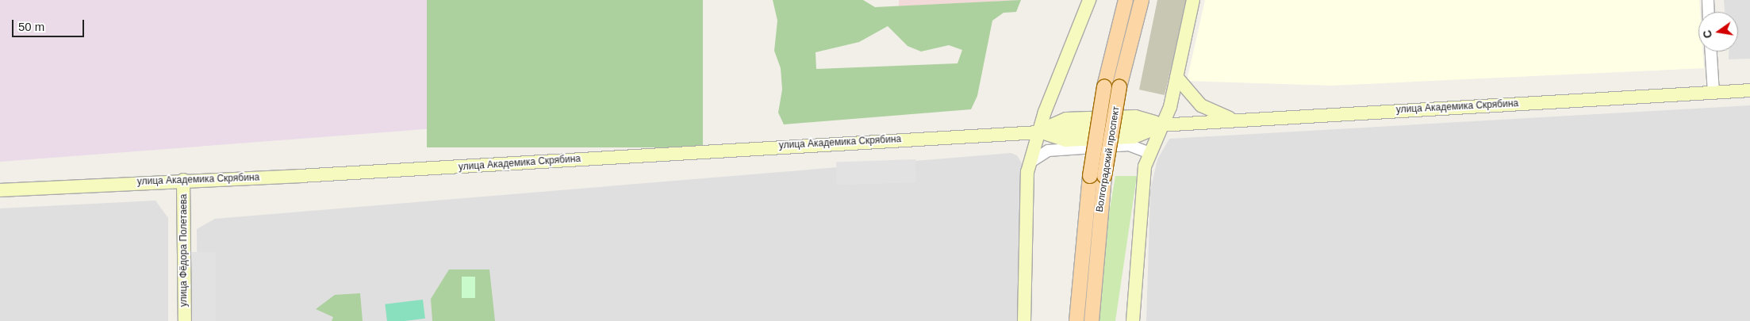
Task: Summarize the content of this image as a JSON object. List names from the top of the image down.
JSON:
{
  "streets": {
    "main road": ["улица Академика Скрябина", "Волгоградский проспект", "улица Фёдора Полетаева"]
  },
  "crossings": [
    ["улица Академика Скрябина", "улица Фёдора Полетаева"]
  ],
  "scale_bar": "50 m",
  "north": "left"
}
